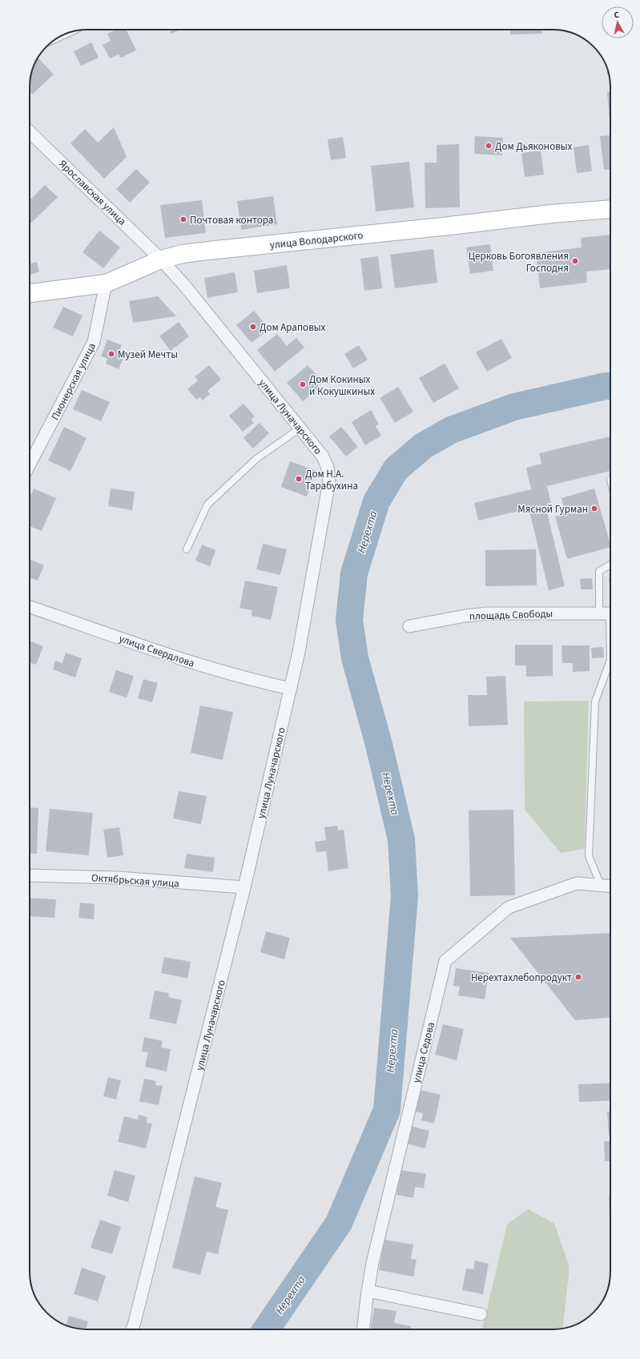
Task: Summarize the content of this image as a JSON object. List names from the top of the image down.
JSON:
{
  "streets": {
    "main road": ["улица Володарского"],
    "street": [
      "Ярославская улица",
      "Пионерская улица",
      "улица Луначарского",
      "площадь Свободы",
      "улица Свердлова",
      "Октябрьская улица",
      "улица Седова"
    ]
  },
  "crossings": [
    ["Ярославская улица", "улица Володарского"],
    ["Ярославская улица", "улица Луначарского"],
    ["улица Володарского", "Пионерская улица"],
    ["улица Володарского", "улица Луначарского"],
    ["улица Луначарского", "улица Свердлова"],
    ["улица Луначарского", "Октябрьская улица"]
  ],
  "water": ["Нерехта"],
  "places": [
    "Дом Дьяконовых",
    "Почтовая контора",
    "Церковь Богоявления Господня",
    "Дом Араповых",
    "Музей Мечты",
    "Дом Кокиных и Кокушкиных",
    "Дом Н.А. Тарабухина",
    "Мясной Гурман",
    "Нерехтахлебопродукт"
  ],
  "north": "top"
}
